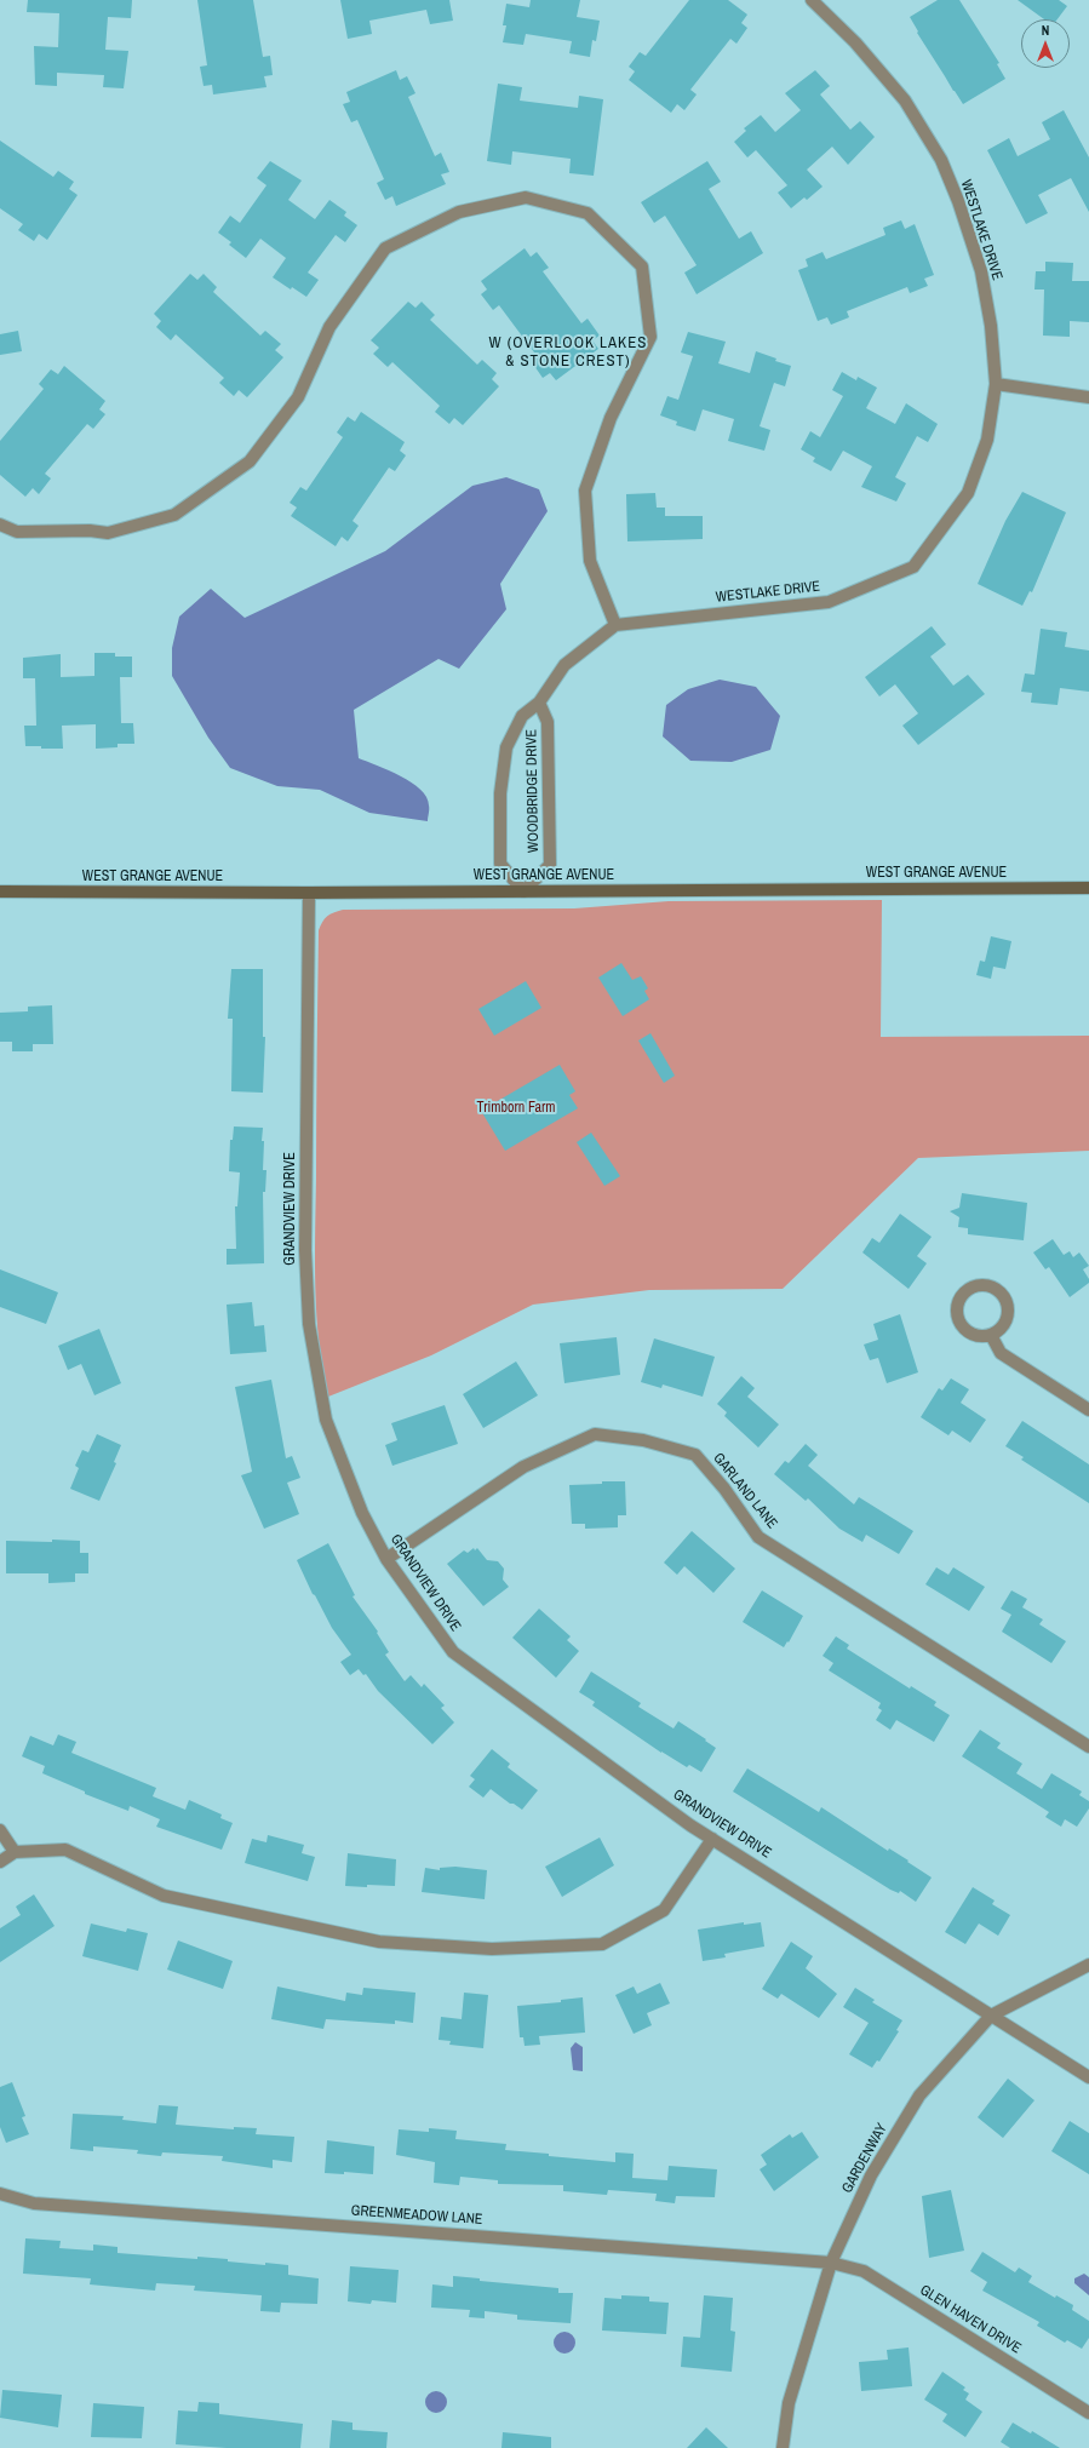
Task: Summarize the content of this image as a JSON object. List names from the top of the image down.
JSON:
{
  "streets": {
    "street": [
      "WESTLAKE DRIVE",
      "WOODBRIDGE DRIVE",
      "WEST GRANGE AVENUE",
      "GRANDVIEW DRIVE",
      "GARLAND LANE",
      "GARDENWAY",
      "GREENMEADOW LANE",
      "GLEN HAVEN DRIVE"
    ]
  },
  "crossings": [
    ["WESTLAKE DRIVE", "WOODBRIDGE DRIVE"],
    ["WOODBRIDGE DRIVE", "WEST GRANGE AVENUE"],
    ["WEST GRANGE AVENUE", "GRANDVIEW DRIVE"],
    ["GRANDVIEW DRIVE", "GARLAND LANE"],
    ["GRANDVIEW DRIVE", "GARDENWAY"],
    ["GARDENWAY", "GREENMEADOW LANE"],
    ["GARDENWAY", "GLEN HAVEN DRIVE"],
    ["GREENMEADOW LANE", "GLEN HAVEN DRIVE"]
  ],
  "districts": ["W (OVERLOOK LAKES & STONE CREST)"],
  "parks": ["Trimborn Farm"],
  "north": "top"
}
